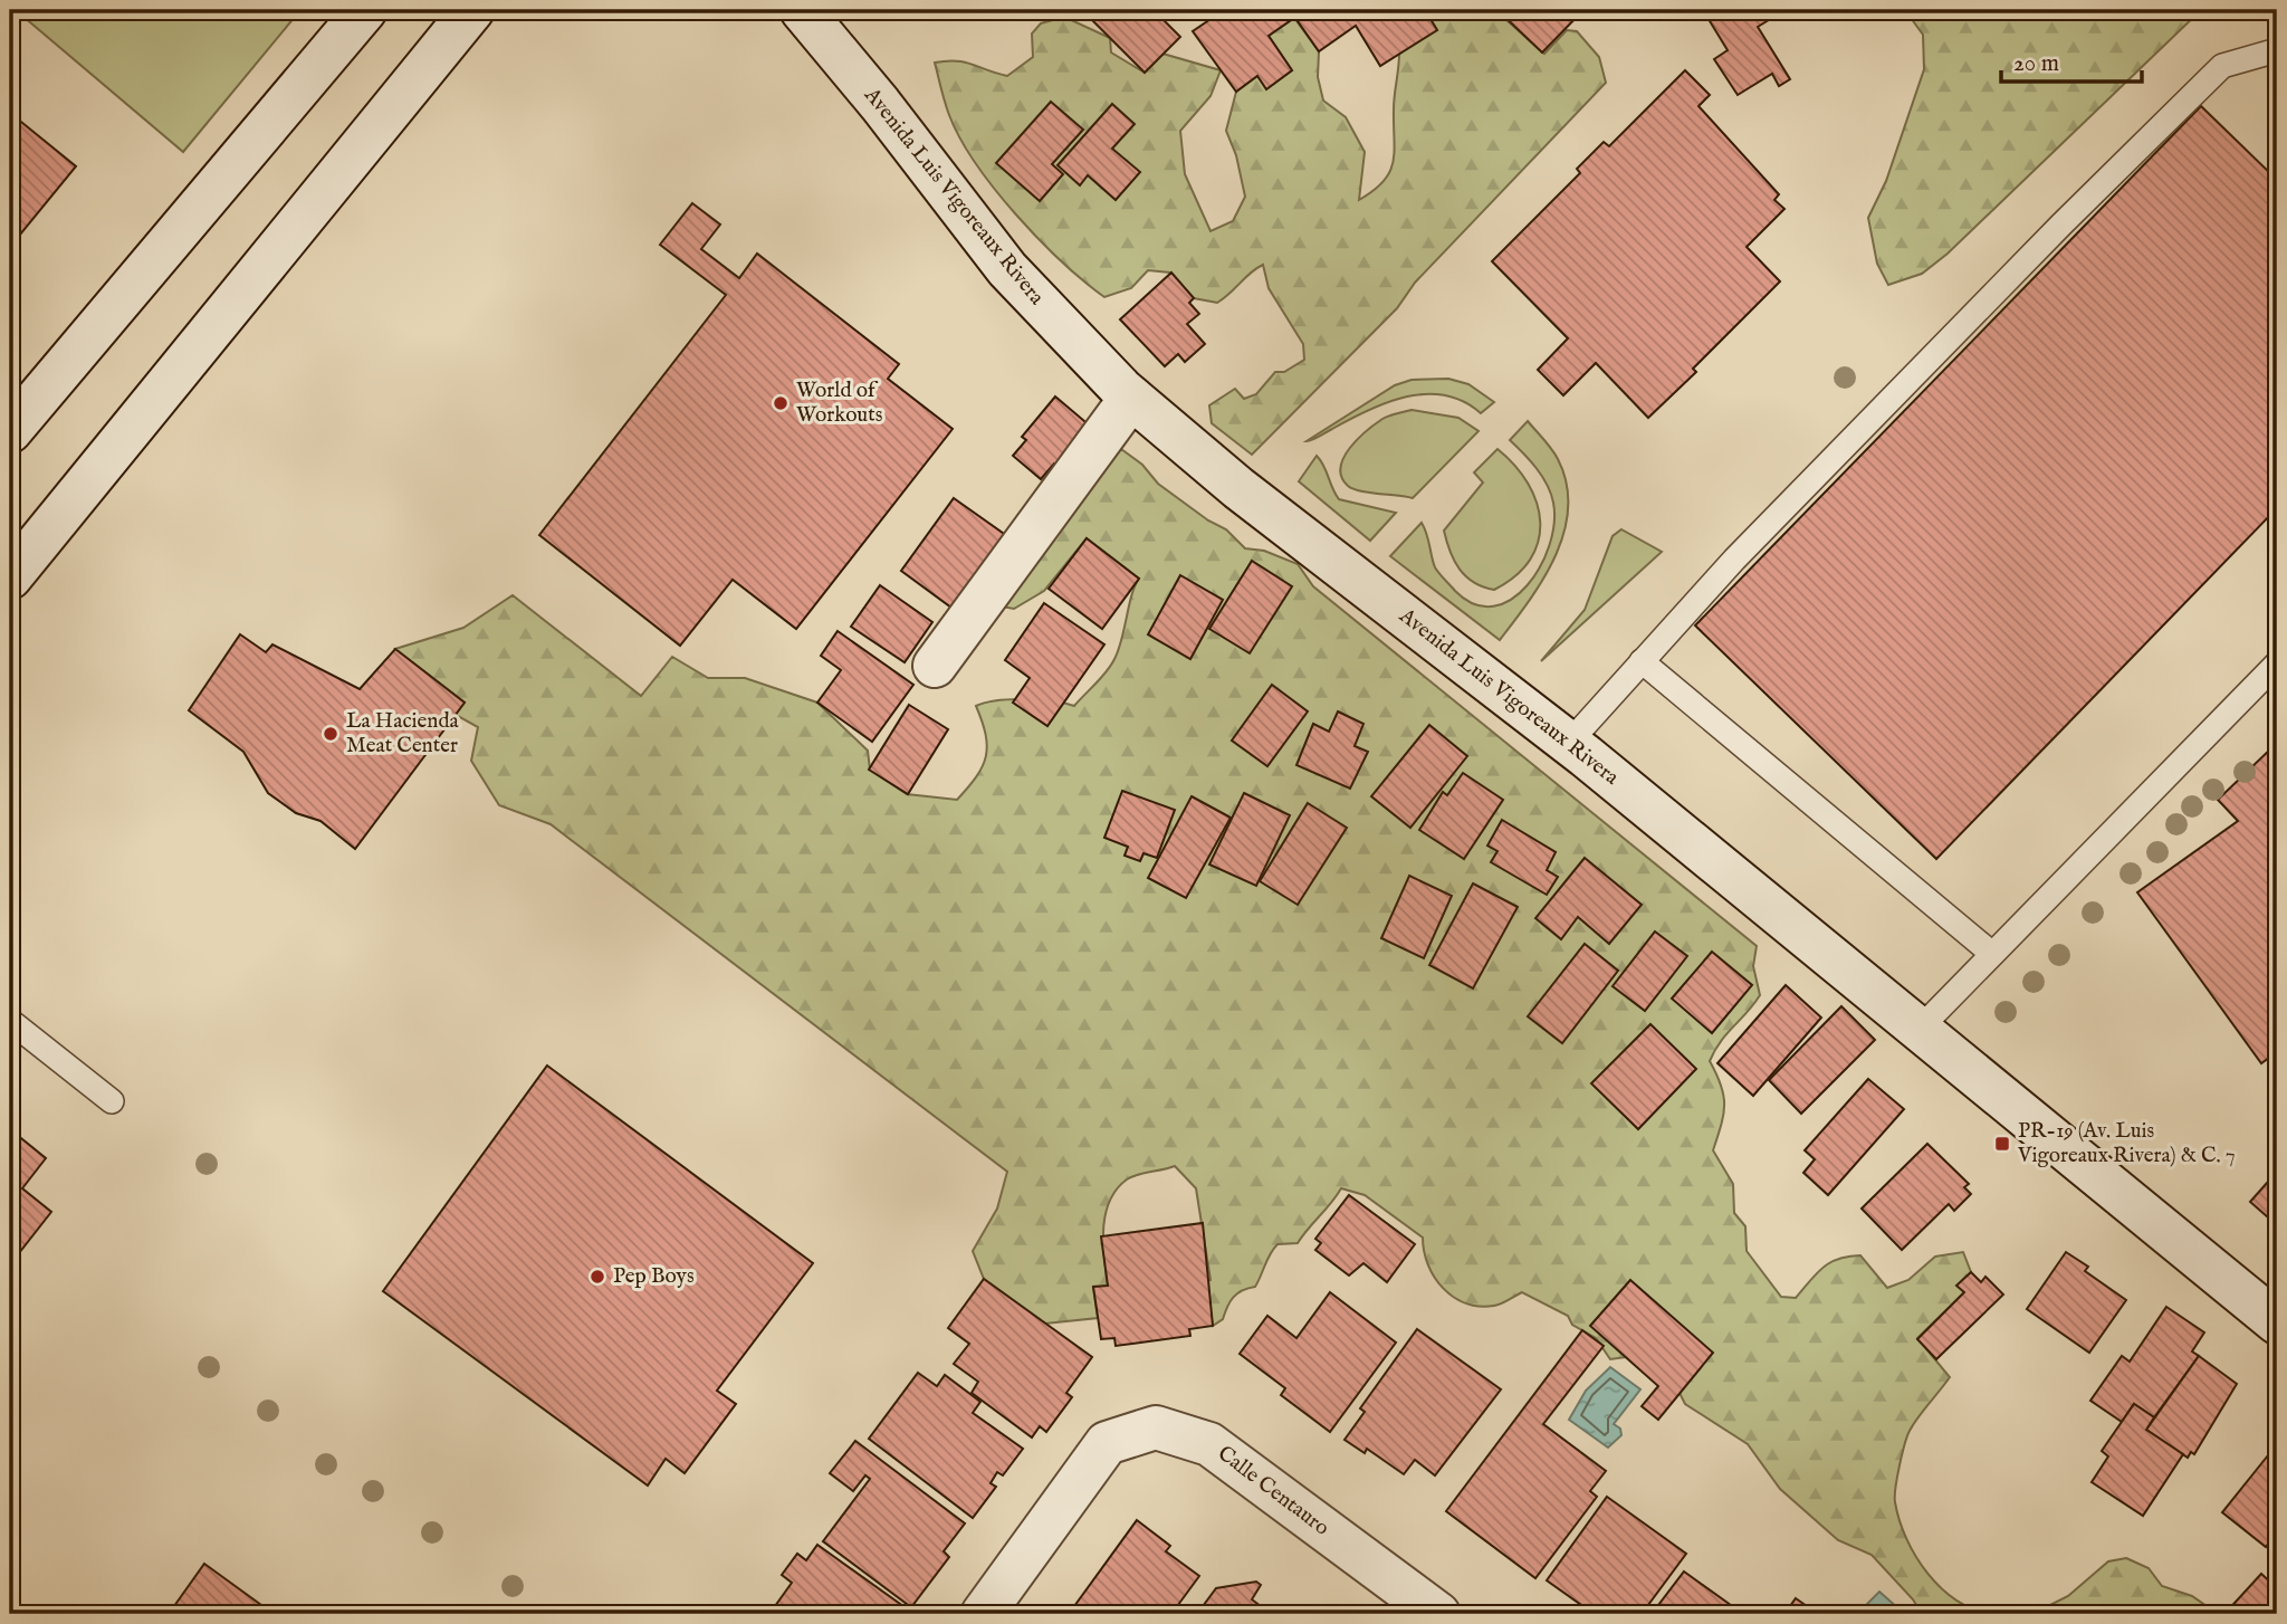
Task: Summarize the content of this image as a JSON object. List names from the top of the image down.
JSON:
{
  "streets": {
    "main road": ["Avenida Luis Vigoreaux Rivera", "Calle Centauro"]
  },
  "places": {
    "other": ["World of Workouts", "La Hacienda Meat Center", "Pep Boys"],
    "transit": ["PR-19 (Av. Luis Vigoreaux Rivera) & C. 7"]
  },
  "scale_bar": "20 m"
}
